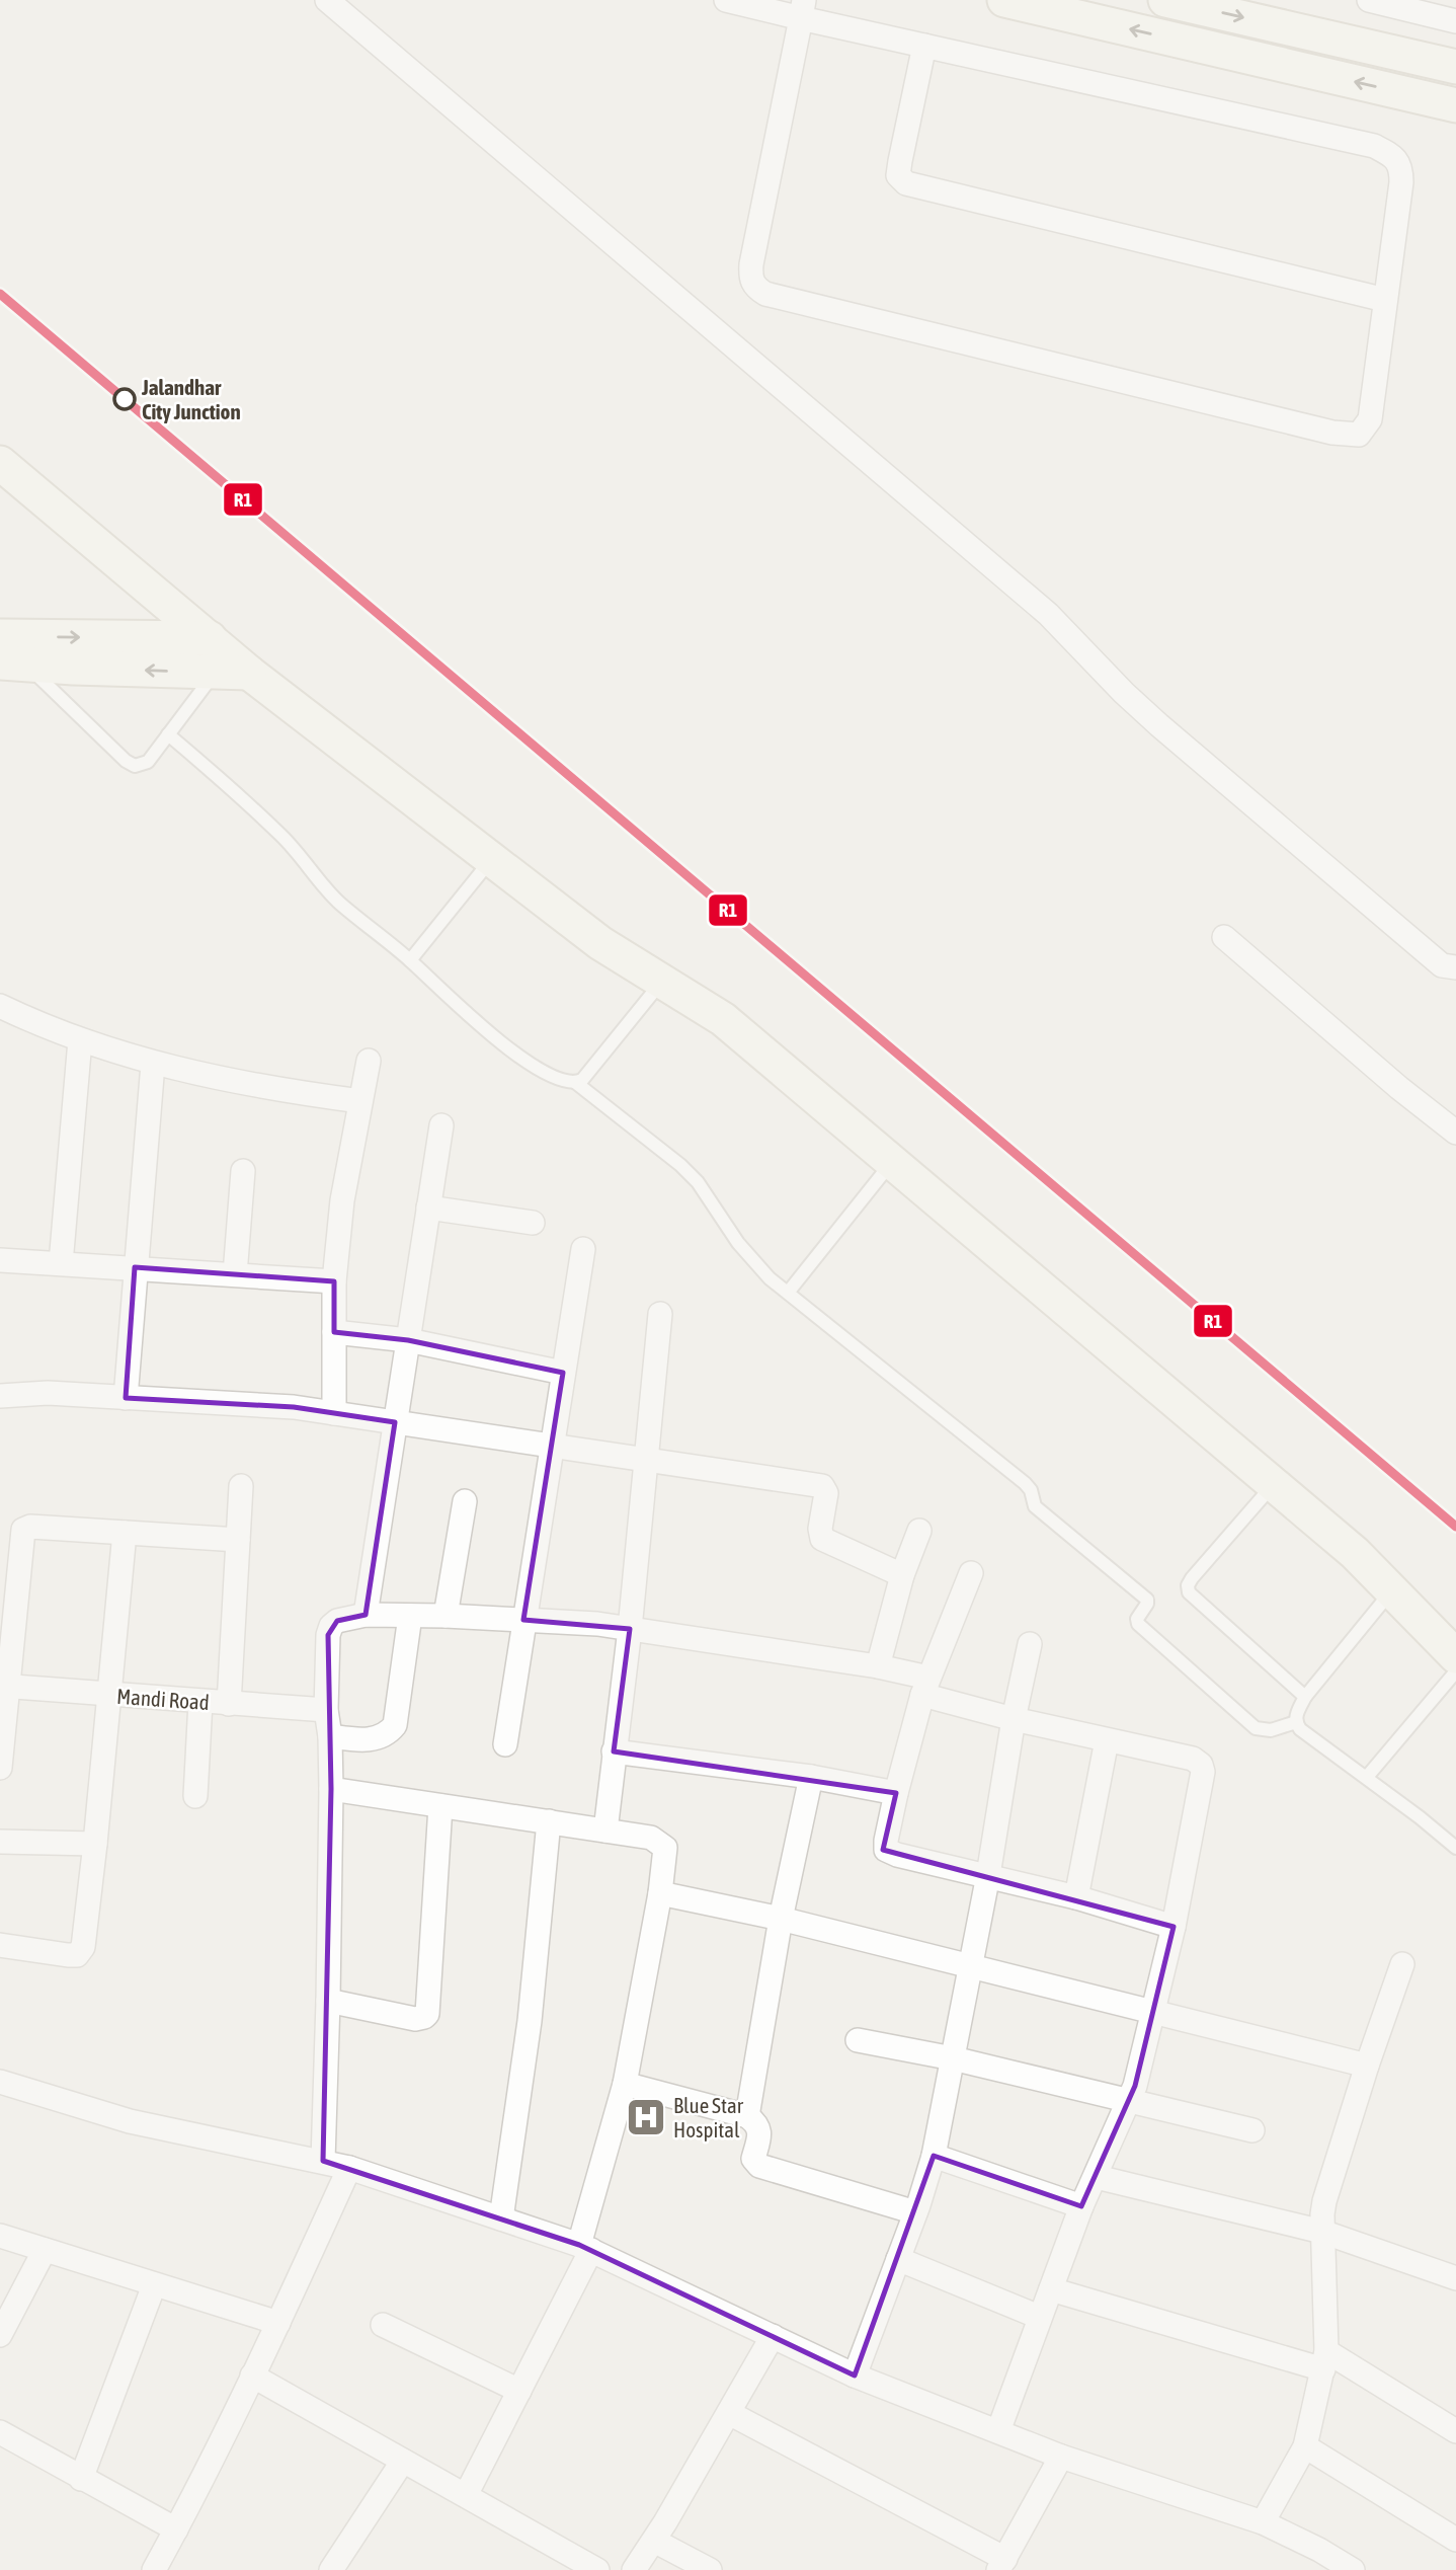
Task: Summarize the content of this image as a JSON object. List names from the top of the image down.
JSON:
{
  "streets": {
    "street": ["Mandi Road"]
  },
  "places": {
    "other": ["Jalandhar City Junction"],
    "hospital": ["Blue Star Hospital"]
  },
  "lines": ["transit line R1"]
}
